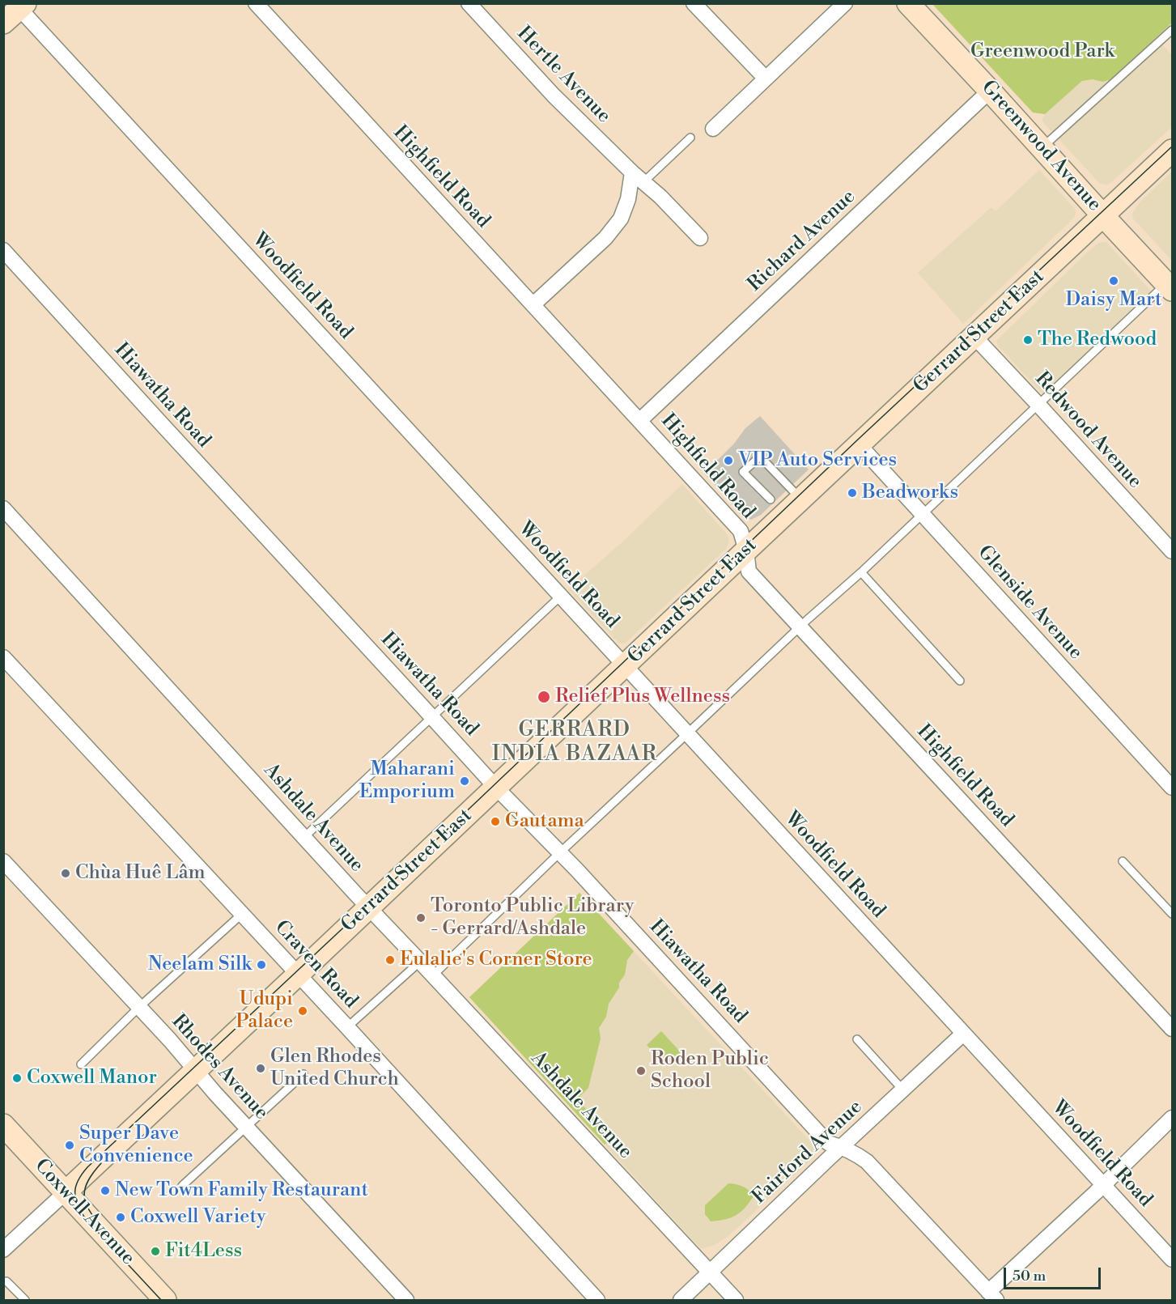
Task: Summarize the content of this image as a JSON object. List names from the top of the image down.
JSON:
{
  "streets": {
    "main road": ["Greenwood Avenue", "Gerrard Street East", "Coxwell Avenue"],
    "street": [
      "Hertle Avenue",
      "Highfield Road",
      "Richard Avenue",
      "Woodfield Road",
      "Hiawatha Road",
      "Redwood Avenue",
      "Glenside Avenue",
      "Ashdale Avenue",
      "Craven Road",
      "Rhodes Avenue",
      "Fairford Avenue"
    ]
  },
  "crossings": [
    ["Greenwood Avenue", "Richard Avenue"],
    ["Greenwood Avenue", "Gerrard Street East"],
    ["Highfield Road", "Richard Avenue"],
    ["Highfield Road", "Gerrard Street East"],
    ["Woodfield Road", "Gerrard Street East"],
    ["Woodfield Road", "Fairford Avenue"],
    ["Gerrard Street East", "Hiawatha Road"],
    ["Gerrard Street East", "Redwood Avenue"],
    ["Gerrard Street East", "Glenside Avenue"],
    ["Gerrard Street East", "Ashdale Avenue"],
    ["Gerrard Street East", "Craven Road"],
    ["Gerrard Street East", "Rhodes Avenue"],
    ["Gerrard Street East", "Coxwell Avenue"],
    ["Hiawatha Road", "Fairford Avenue"],
    ["Ashdale Avenue", "Fairford Avenue"]
  ],
  "districts": ["GERRARD INDIA BAZAAR"],
  "parks": ["Greenwood Park"],
  "places": [
    "Daisy Mart",
    "The Redwood",
    "VIP Auto Services",
    "Beadworks",
    "Relief Plus Wellness",
    "Maharani Emporium",
    "Gautama",
    "Chùa Huê Lâm",
    "Toronto Public Library - Gerrard/Ashdale",
    "Eulalie's Corner Store",
    "Neelam Silk",
    "Udupi Palace",
    "Glen Rhodes United Church",
    "Roden Public School",
    "Coxwell Manor",
    "Super Dave Convenience",
    "New Town Family Restaurant",
    "Coxwell Variety",
    "Fit4Less"
  ],
  "scale_bar": "50 m"
}
